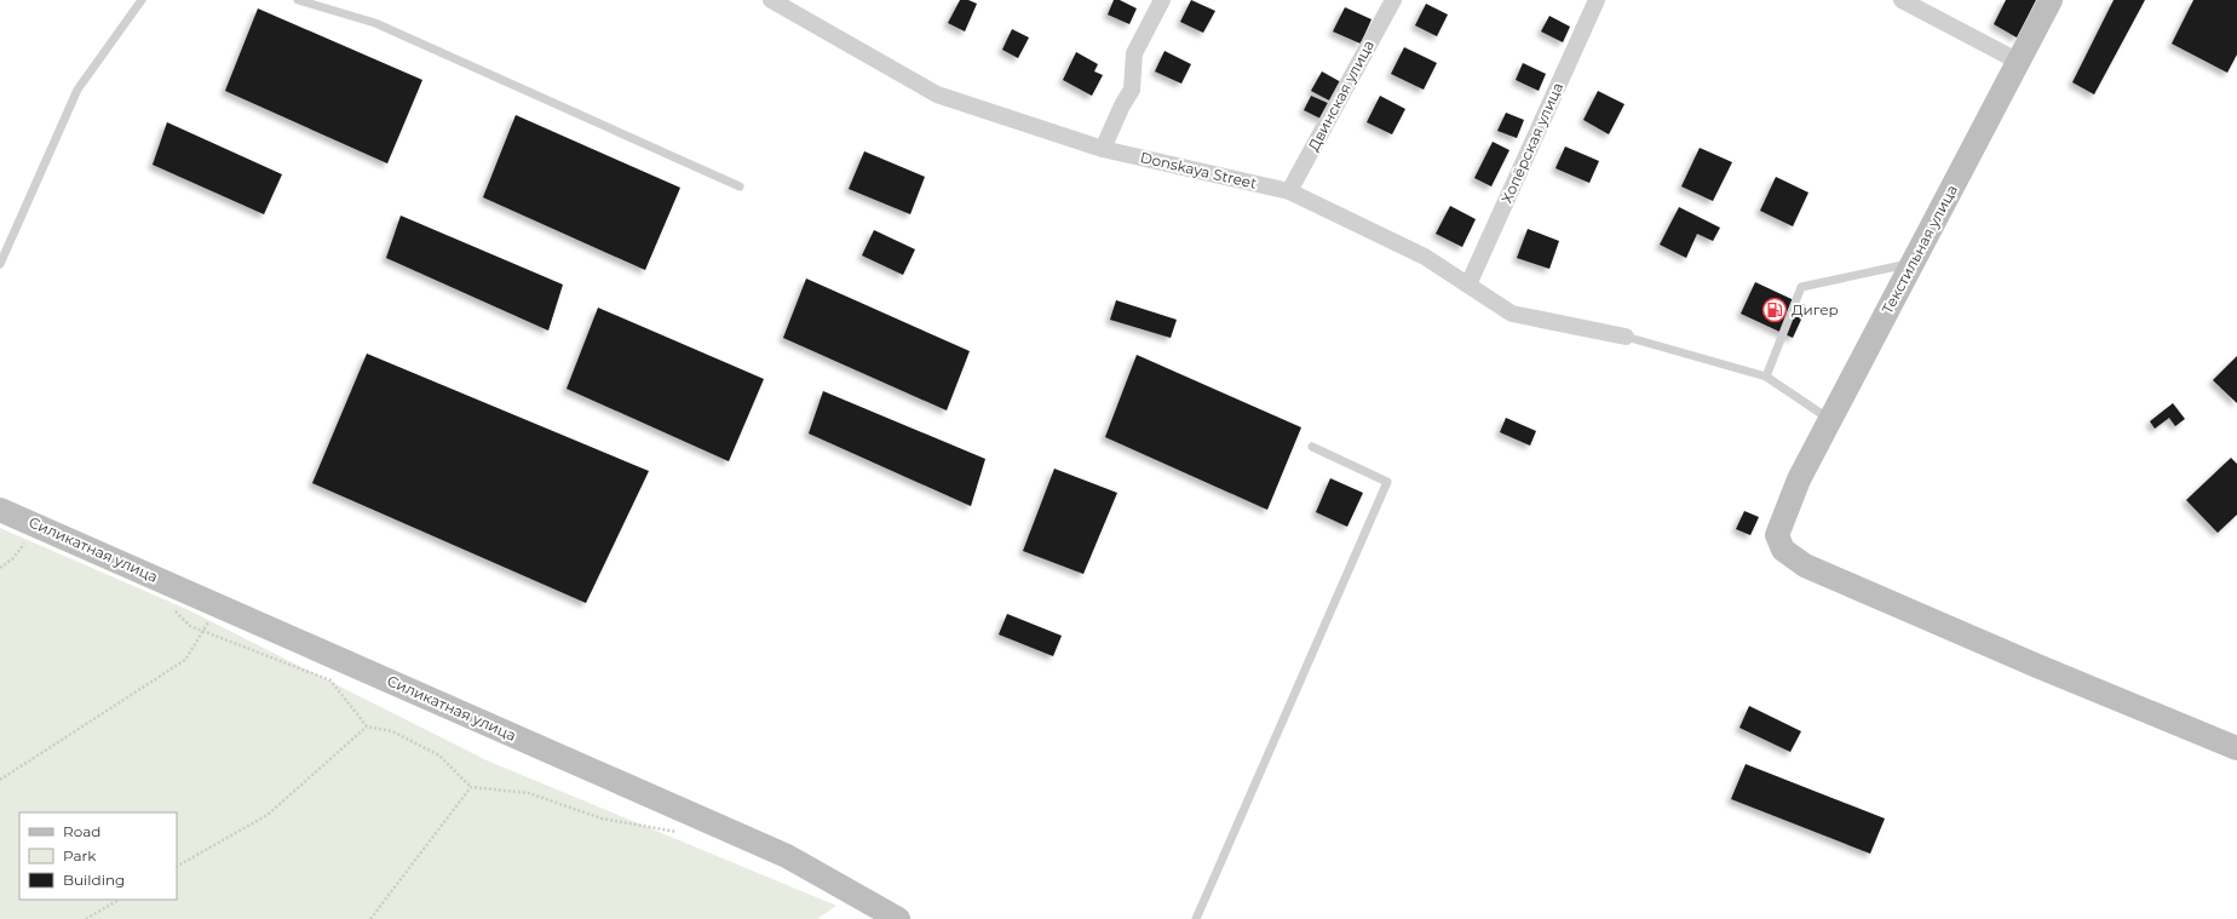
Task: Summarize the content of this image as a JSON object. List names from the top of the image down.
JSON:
{
  "streets": {
    "street": [
      "Двинская улица",
      "Хопёрская улица",
      "Donskaya Street",
      "Текстильная улица",
      "Силикатная улица"
    ]
  },
  "crossings": [
    ["Двинская улица", "Donskaya Street"],
    ["Хопёрская улица", "Donskaya Street"]
  ],
  "places": {
    "fuel station": ["Дигер"]
  },
  "legend": ["Road", "Park", "Building"]
}
